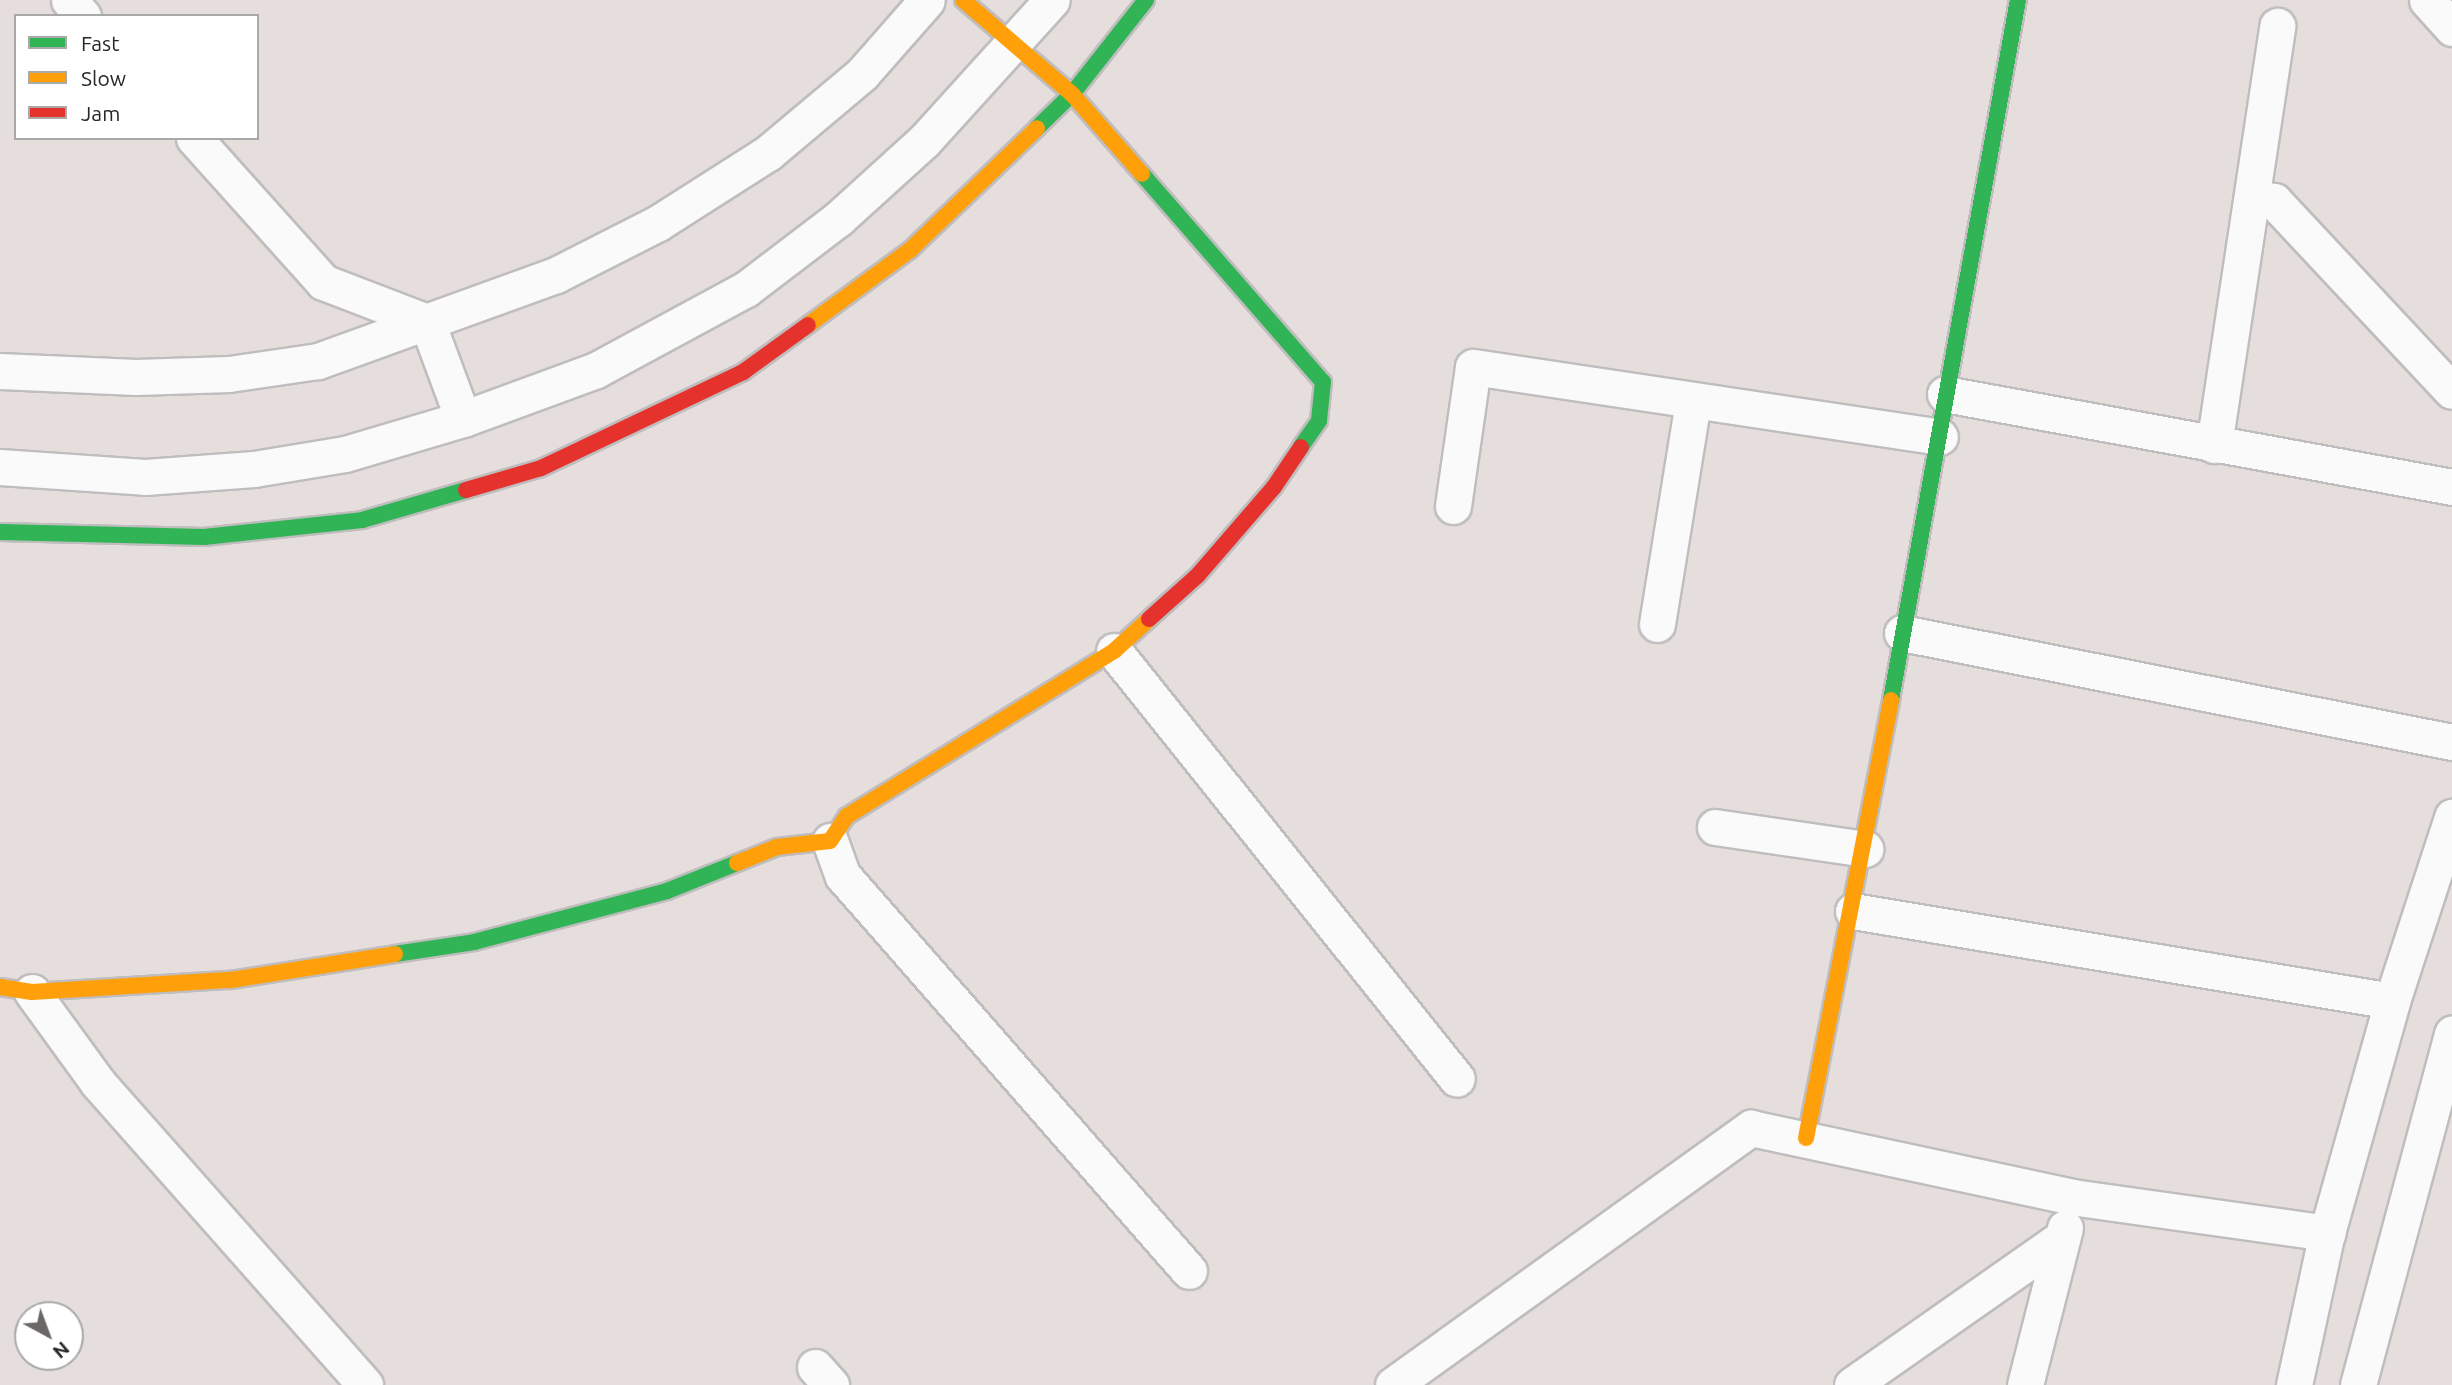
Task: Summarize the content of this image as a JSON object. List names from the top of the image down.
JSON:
{
  "legend": ["Fast", "Slow", "Jam"],
  "north": "bottom right"
}
